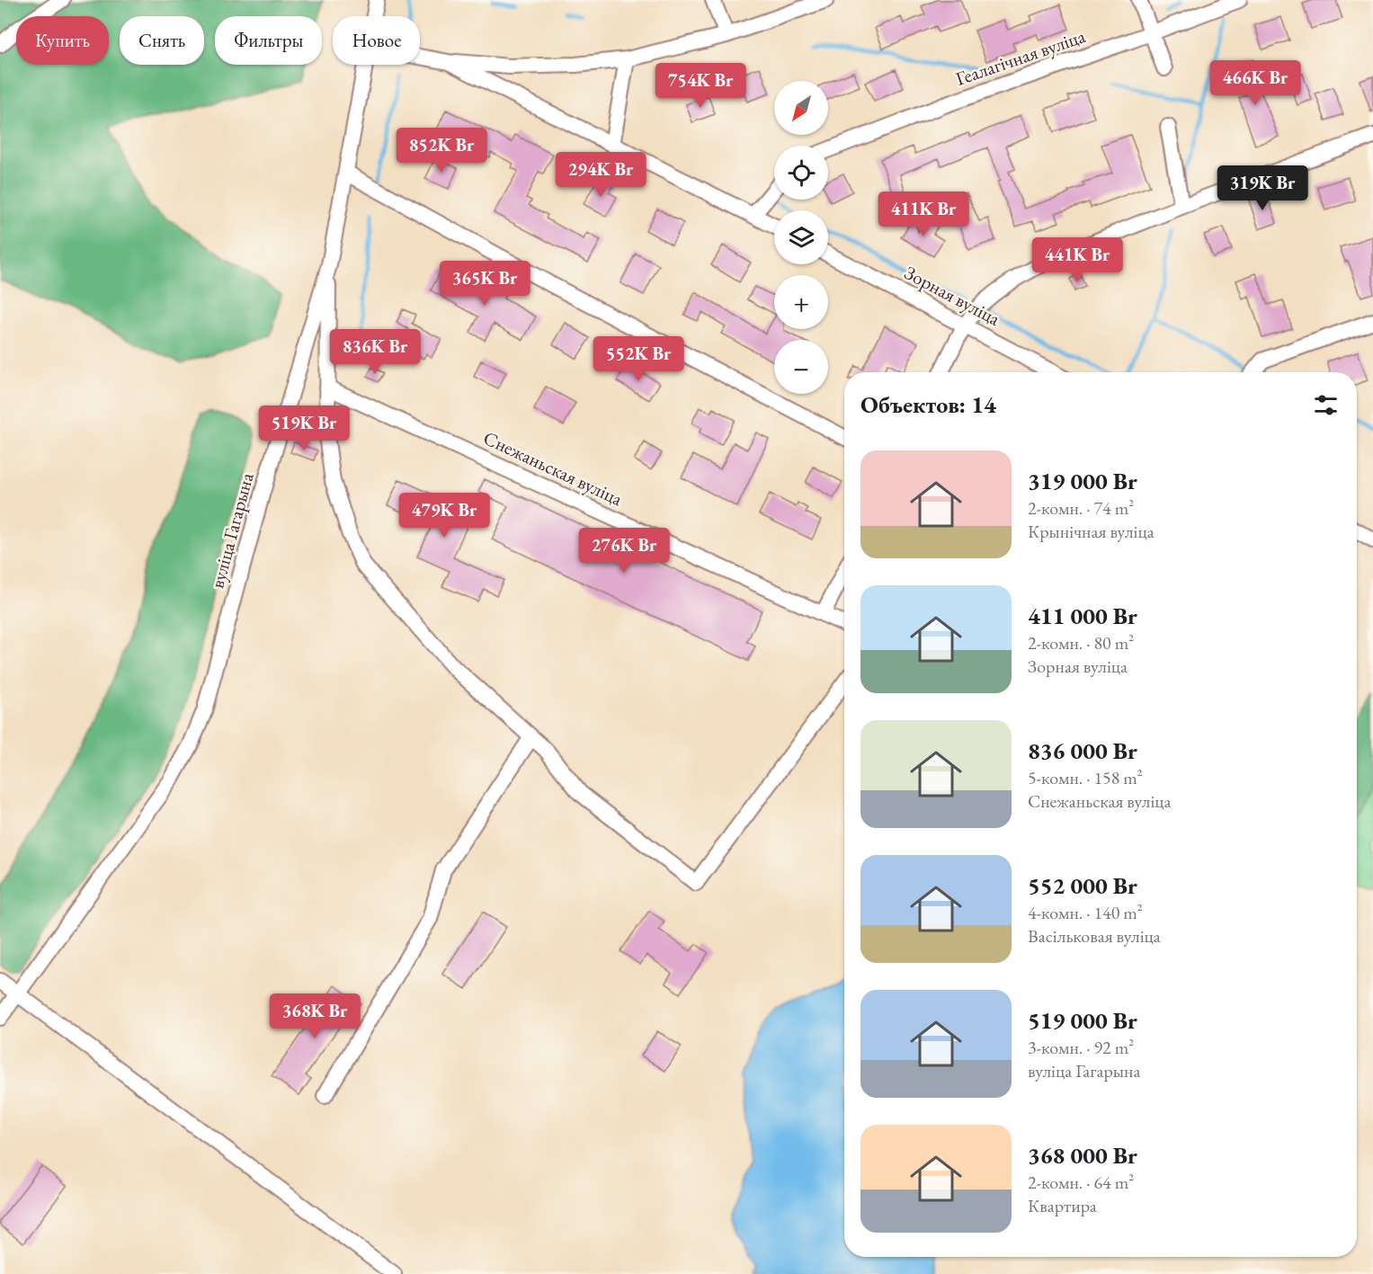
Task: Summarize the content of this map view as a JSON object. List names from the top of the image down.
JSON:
{
  "streets": {
    "street": [
      "Геалагічная вуліца",
      "Зорная вуліца",
      "Снежаньская вуліца",
      "вуліца Гагарына"
    ]
  },
  "north": "bottom left",
  "page": {
    "chip": [
      "Купить",
      "Снять",
      "Фильтры",
      "Новое"
    ],
    "price": [
      "466K Br",
      "754K Br",
      "852K Br",
      "294K Br",
      "319K Br",
      "411K Br",
      "441K Br",
      "365K Br",
      "836K Br",
      "552K Br",
      "519K Br",
      "479K Br",
      "276K Br",
      "368K Br"
    ],
    "map_buttons": ["+", "−"],
    "heading": "Объектов: 14",
    "list": [
      {
        "name": "319 000 Br",
        "note": "2-комн. · 74 m² · Крынічная вуліца"
      },
      {
        "name": "411 000 Br",
        "note": "2-комн. · 80 m² · Зорная вуліца"
      },
      {
        "name": "836 000 Br",
        "note": "5-комн. · 158 m² · Снежаньская вуліца"
      },
      {
        "name": "552 000 Br",
        "note": "4-комн. · 140 m² · Васільковая вуліца"
      },
      {
        "name": "519 000 Br",
        "note": "3-комн. · 92 m² · вуліца Гагарына"
      },
      {
        "name": "368 000 Br",
        "note": "2-комн. · 64 m² · Квартира"
      }
    ]
  }
}
